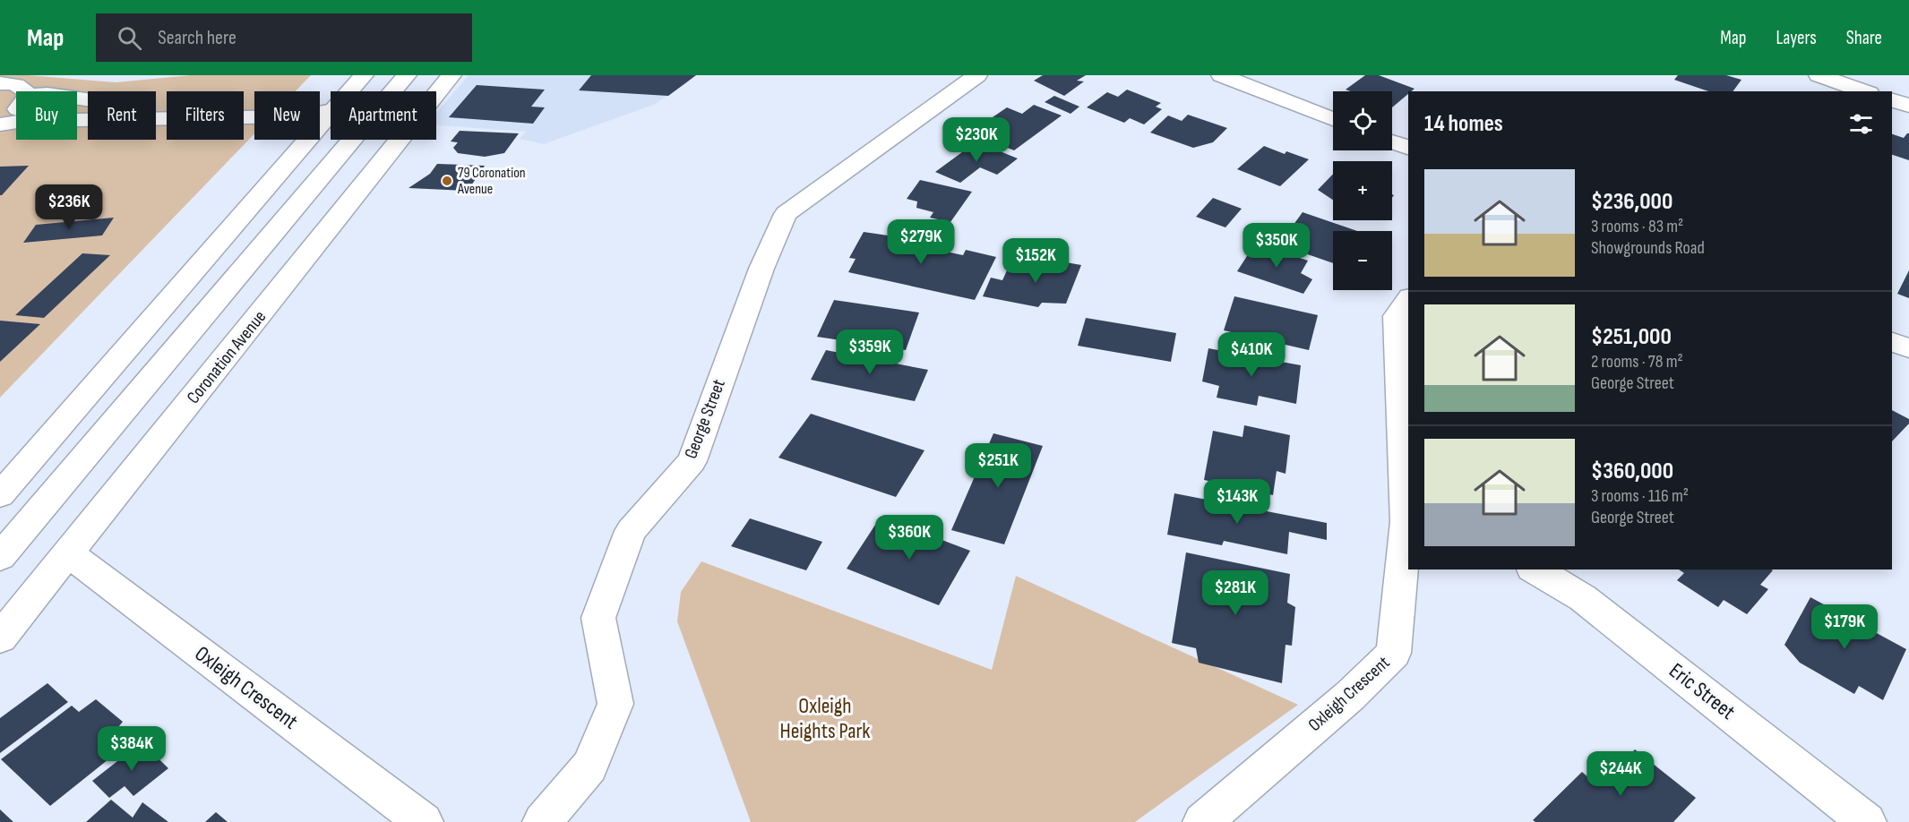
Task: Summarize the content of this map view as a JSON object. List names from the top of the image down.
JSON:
{
  "streets": {
    "street": [
      "Coronation Avenue",
      "George Street",
      "Oxleigh Crescent",
      "Eric Street"
    ]
  },
  "crossings": [
    ["Coronation Avenue", "Oxleigh Crescent"]
  ],
  "parks": ["Oxleigh Heights Park"],
  "places": ["79 Coronation Avenue"],
  "page": {
    "header": "Map",
    "search": "Search here",
    "nav": ["Map", "Layers", "Share"],
    "map_buttons": ["+", "−"],
    "chip": [
      "Buy",
      "Rent",
      "Filters",
      "New",
      "Apartment"
    ],
    "heading": "14 homes",
    "price": [
      "$230K",
      "$236K",
      "$279K",
      "$350K",
      "$152K",
      "$359K",
      "$410K",
      "$251K",
      "$143K",
      "$360K",
      "$281K",
      "$179K",
      "$384K",
      "$244K"
    ],
    "list": [
      {
        "name": "$236,000",
        "note": "3 rooms · 83 m² · Showgrounds Road"
      },
      {
        "name": "$251,000",
        "note": "2 rooms · 78 m² · George Street"
      },
      {
        "name": "$360,000",
        "note": "3 rooms · 116 m² · George Street"
      }
    ]
  }
}
